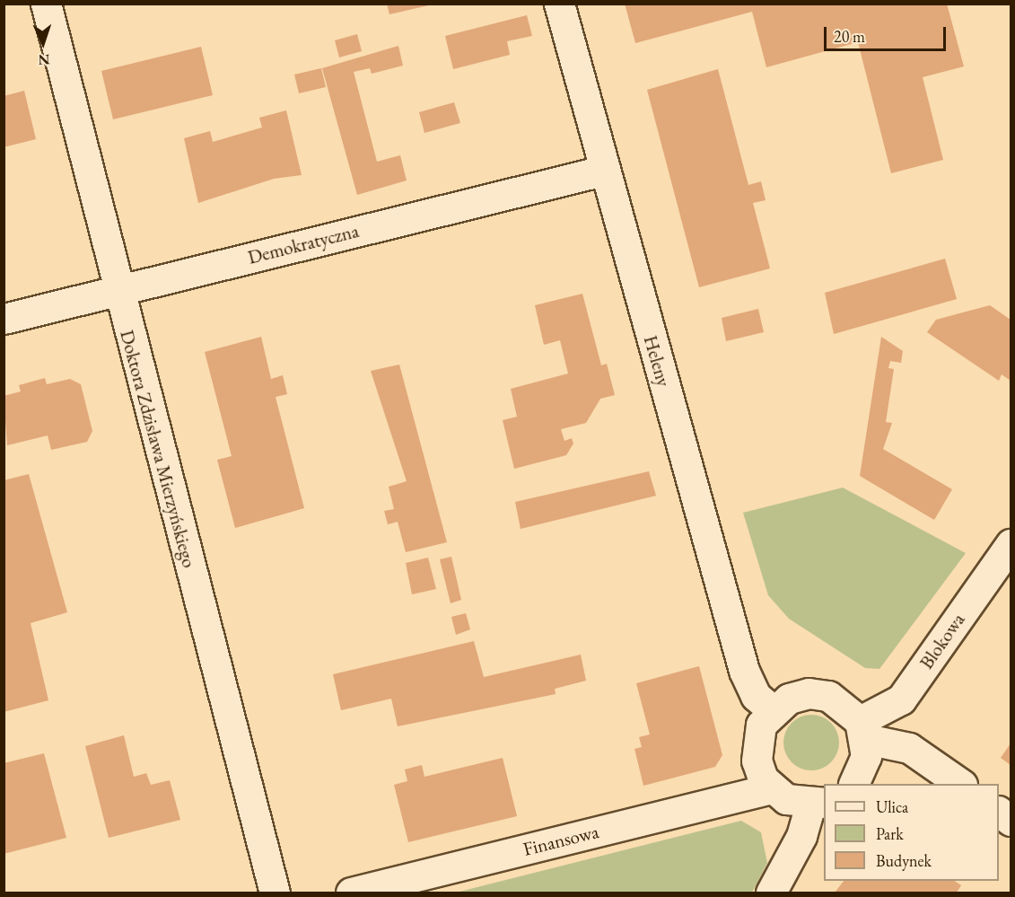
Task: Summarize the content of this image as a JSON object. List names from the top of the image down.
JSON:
{
  "streets": {
    "street": [
      "Demokratyczna",
      "Heleny",
      "Doktora Zdzisława Mierzyńskiego",
      "Blokowa",
      "Finansowa"
    ]
  },
  "crossings": [
    ["Demokratyczna", "Heleny"],
    ["Demokratyczna", "Doktora Zdzisława Mierzyńskiego"]
  ],
  "legend": ["Ulica", "Park", "Budynek"],
  "scale_bar": "20 m",
  "north": "bottom"
}
